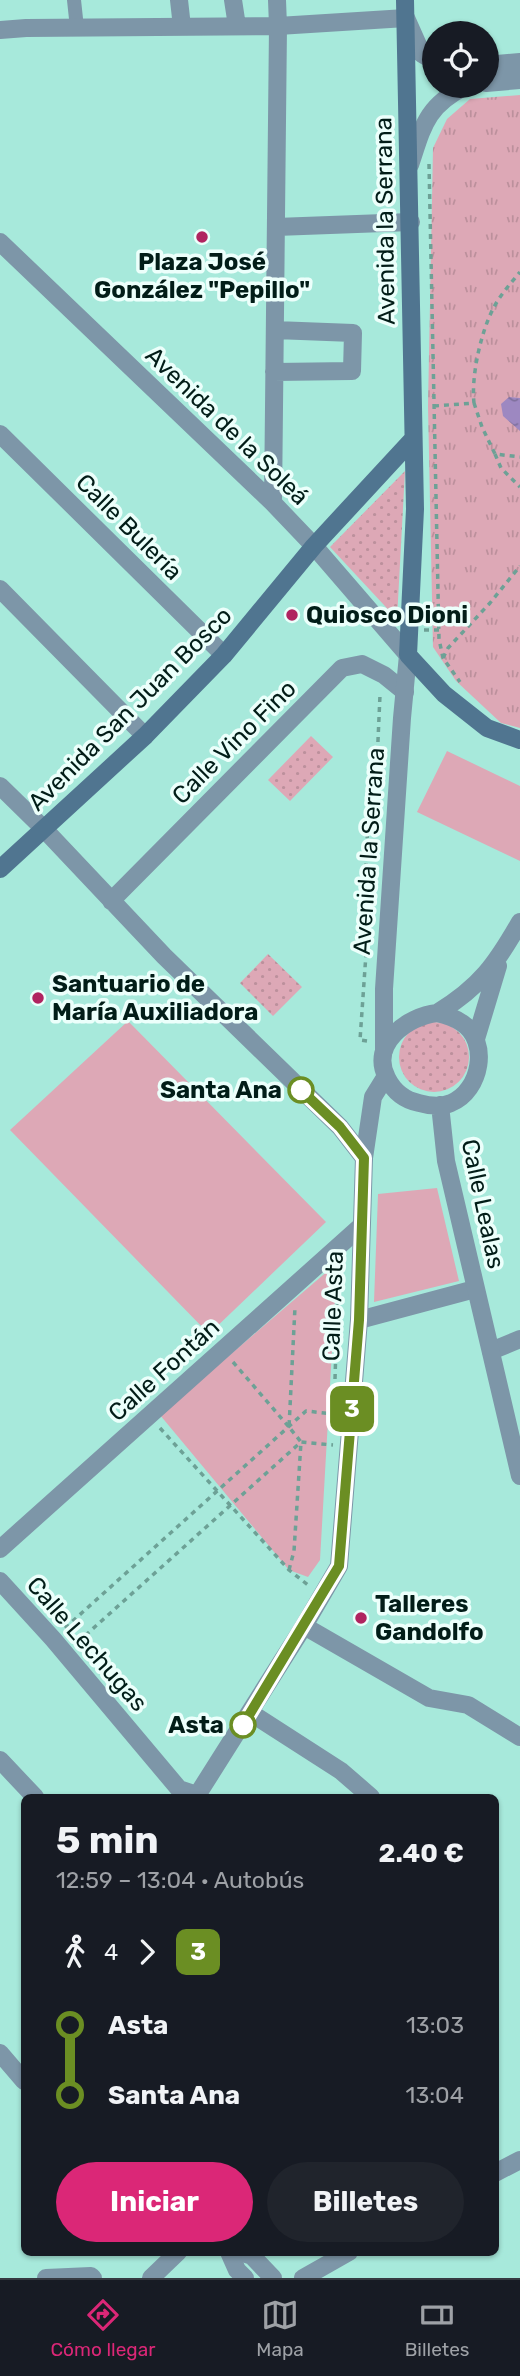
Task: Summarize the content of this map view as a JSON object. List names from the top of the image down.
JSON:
{
  "streets": {
    "main road": ["Avenida la Serrana", "Avenida San Juan Bosco"],
    "street": [
      "Avenida de la Soleá",
      "Calle Bulería",
      "Calle Vino Fino",
      "Calle Lealas",
      "Calle Asta",
      "Calle Fontán",
      "Calle Lechugas"
    ]
  },
  "crossings": [
    ["Avenida la Serrana", "Avenida de la Soleá"],
    ["Avenida la Serrana", "Calle Vino Fino"],
    ["Avenida la Serrana", "Calle Lealas"],
    ["Avenida la Serrana", "Calle Asta"],
    ["Avenida de la Soleá", "Avenida San Juan Bosco"],
    ["Calle Bulería", "Avenida San Juan Bosco"],
    ["Calle Lealas", "Calle Asta"],
    ["Calle Asta", "Calle Fontán"]
  ],
  "places": [
    "Plaza José González \"Pepillo\"",
    "Quiosco Dioni",
    "Santuario de María Auxiliadora",
    "Santa Ana",
    "Talleres Gandolfo",
    "Asta"
  ],
  "lines": ["bus line 3"],
  "page": {
    "on_map": "3",
    "heading": ["5 min", "12:59 – 13:04 · Autobús", "2.40 €"],
    "legs": ["4", "3"],
    "list": [
      {
        "name": "Asta",
        "value": "13:03"
      },
      {
        "name": "Santa Ana",
        "value": "13:04"
      }
    ],
    "buttons": ["Iniciar", "Billetes"],
    "tabs": ["Cómo llegar", "Mapa", "Billetes"]
  }
}
